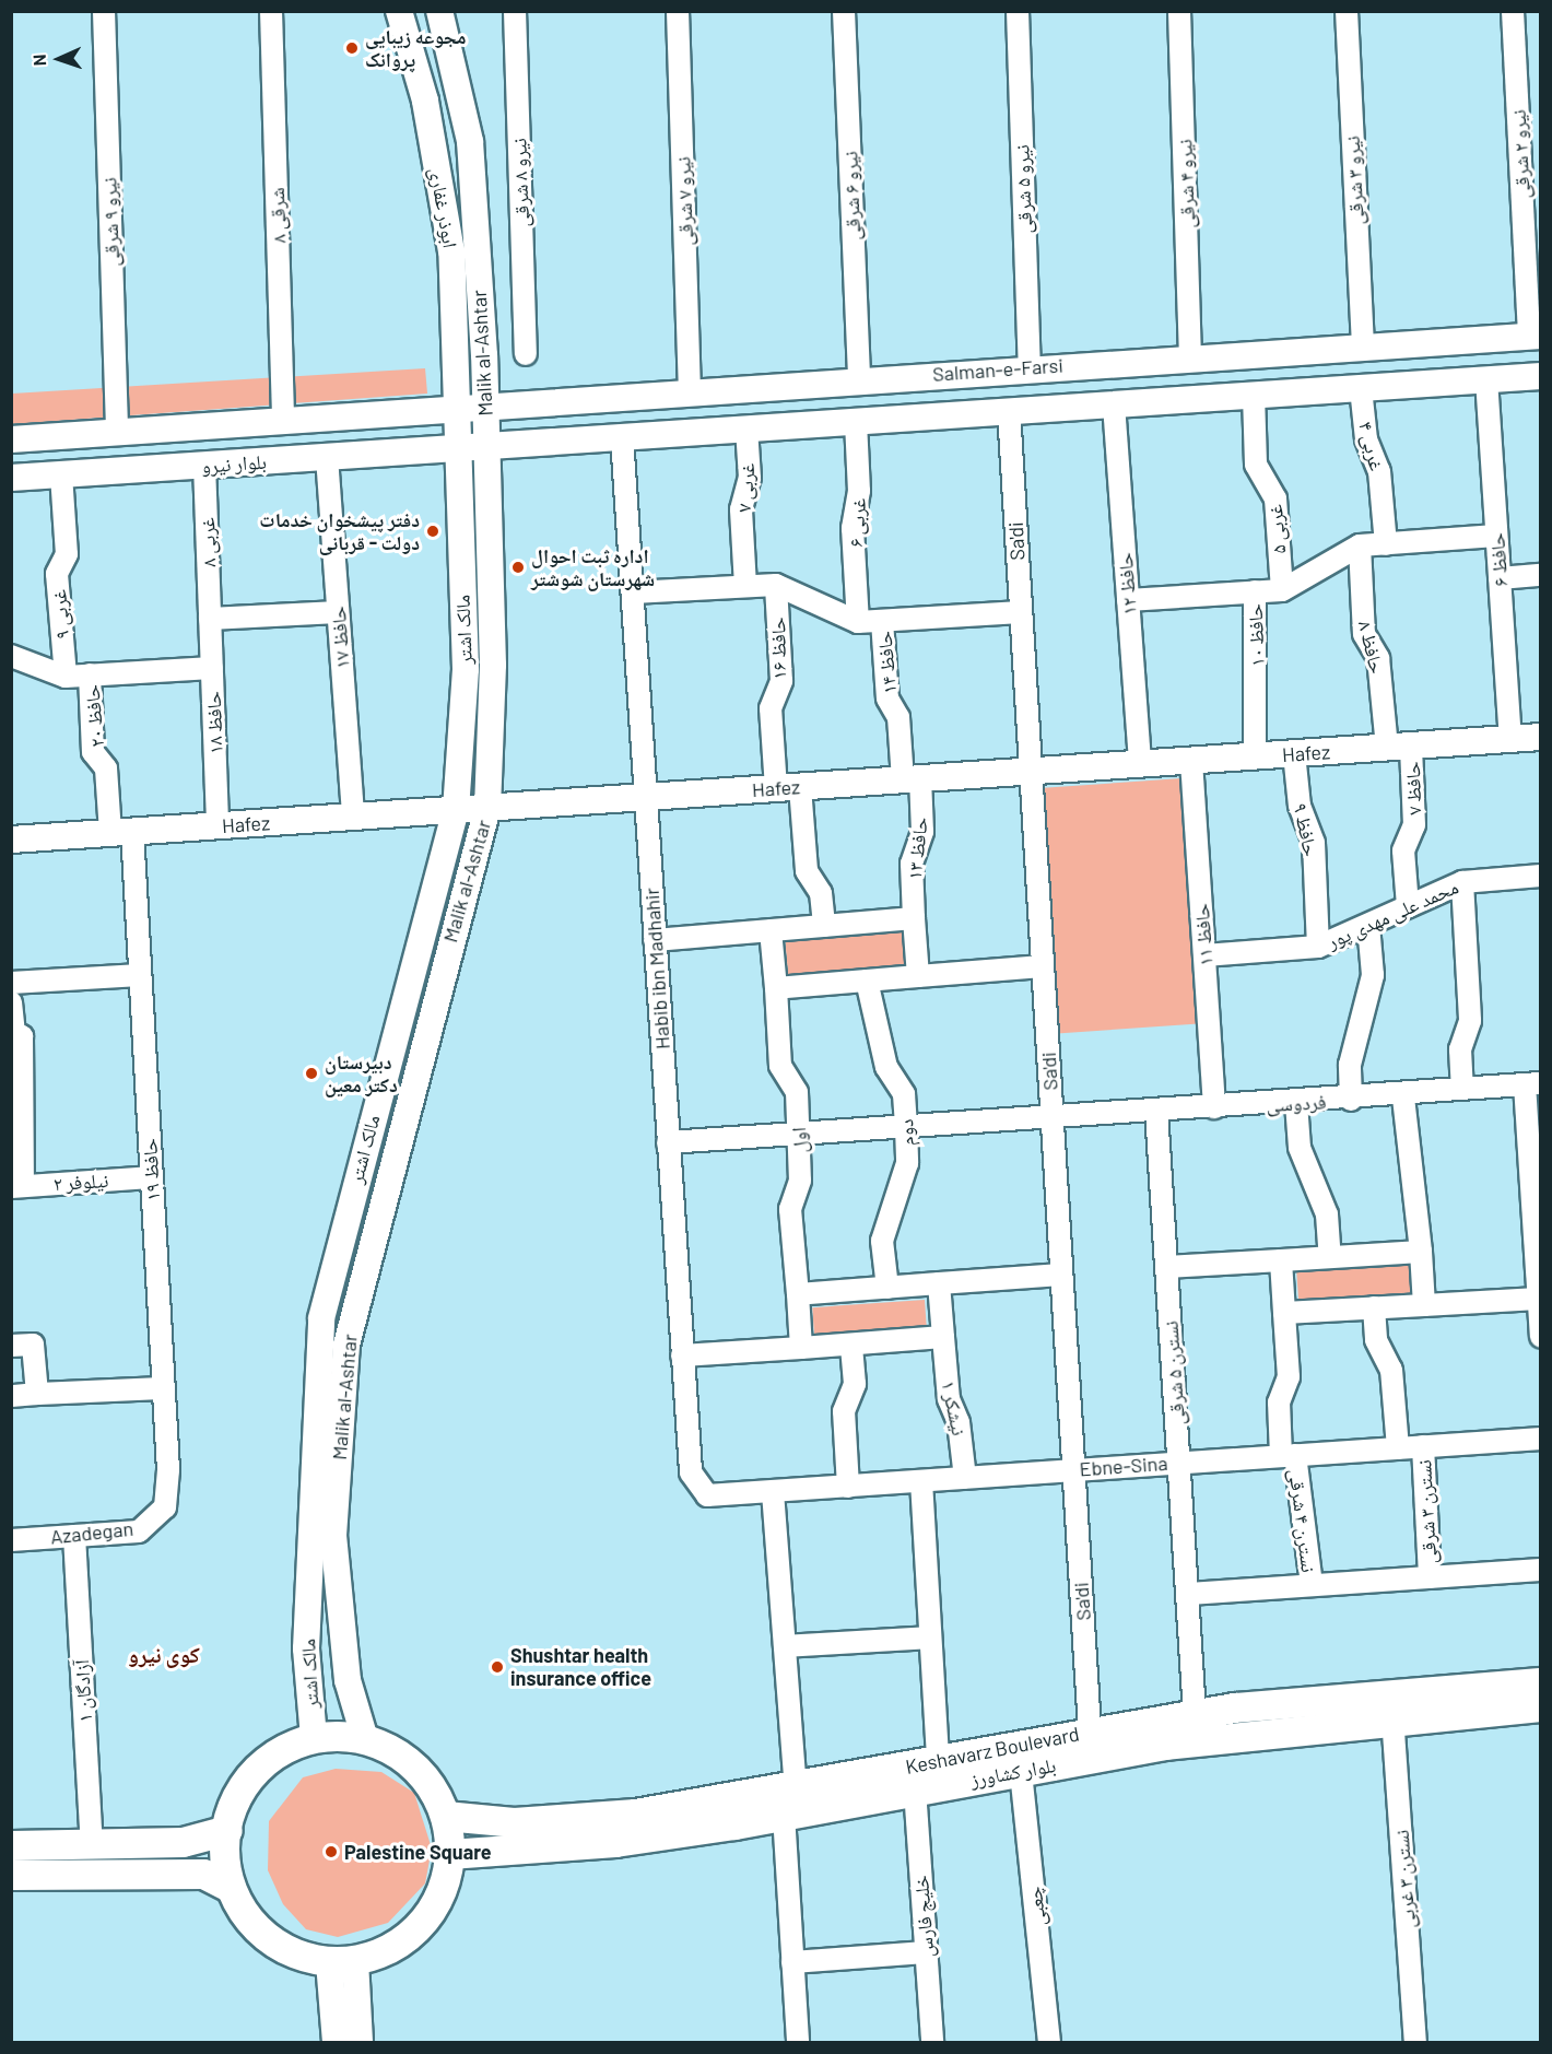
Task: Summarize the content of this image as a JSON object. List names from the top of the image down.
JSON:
{
  "streets": {
    "main road": ["Keshavarz Boulevard", "بلوار کشاورز"],
    "street": [
      "نیرو ۲ شرقی",
      "نیرو ۳ شرقی",
      "نیرو ۸ شرقی",
      "نیرو ۴ شرقی",
      "نیرو ۵ شرقی",
      "نیرو ۶ شرقی",
      "نیرو ۷ شرقی",
      "ابوذر غفاری",
      "۸ شرقی",
      "نیرو ۹ شرقی",
      "Malik al-Ashtar",
      "Salman-e-Farsi",
      "۴ غربی",
      "بلوار نیرو",
      "۷ غربی",
      "۶ غربی",
      "۵ غربی",
      "Sa'di",
      "۸ غربی",
      "حافظ ۶",
      "حافظ ۱۲",
      "۹ غربی",
      "مالک اشتر",
      "حافظ ۱۰",
      "حافظ ۱۷",
      "حافظ ۸",
      "حافظ ۱۶",
      "حافظ ۱۴",
      "حافظ ۲۰",
      "حافظ ۱۸",
      "Hafez",
      "حافظ ۷",
      "حافظ ۹",
      "حافظ ۱۳",
      "محمد علی مهدی پور",
      "حافظ ۱۱",
      "Habib ibn Madhahir",
      "فردوسی",
      "دوم",
      "اول",
      "حافظ ۱۹",
      "نیلوفر ۲",
      "نسترن ۵ شرقی",
      "نیشکر ۱",
      "Ebne-Sina",
      "نسترن ۳ شرقی",
      "نسترن ۴ شرقی",
      "Azadegan",
      "آزادگان ۱",
      "نسترن ۳ غربی",
      "چعبی",
      "خلیج فارس"
    ]
  },
  "crossings": [
    ["نیرو ۲ شرقی", "Salman-e-Farsi"],
    ["نیرو ۳ شرقی", "Salman-e-Farsi"],
    ["نیرو ۴ شرقی", "Salman-e-Farsi"],
    ["نیرو ۵ شرقی", "Salman-e-Farsi"],
    ["نیرو ۶ شرقی", "Salman-e-Farsi"],
    ["نیرو ۷ شرقی", "Salman-e-Farsi"],
    ["ابوذر غفاری", "Malik al-Ashtar"],
    ["ابوذر غفاری", "Salman-e-Farsi"],
    ["ابوذر غفاری", "بلوار نیرو"],
    ["۸ شرقی", "بلوار نیرو"],
    ["نیرو ۹ شرقی", "بلوار نیرو"],
    ["Malik al-Ashtar", "Salman-e-Farsi"],
    ["Malik al-Ashtar", "بلوار نیرو"],
    ["Malik al-Ashtar", "مالک اشتر"],
    ["Malik al-Ashtar", "Hafez"],
    ["Malik al-Ashtar", "Keshavarz Boulevard"],
    ["Malik al-Ashtar", "بلوار کشاورز"],
    ["Salman-e-Farsi", "بلوار نیرو"],
    ["بلوار نیرو", "۸ غربی"],
    ["بلوار نیرو", "۹ غربی"],
    ["بلوار نیرو", "مالک اشتر"],
    ["بلوار نیرو", "حافظ ۱۷"],
    ["Sa'di", "Hafez"],
    ["Sa'di", "فردوسی"],
    ["Sa'di", "Ebne-Sina"],
    ["Sa'di", "Keshavarz Boulevard"],
    ["۸ غربی", "حافظ ۱۸"],
    ["حافظ ۶", "Hafez"],
    ["حافظ ۱۲", "Hafez"],
    ["مالک اشتر", "Hafez"],
    ["مالک اشتر", "Keshavarz Boulevard"],
    ["مالک اشتر", "بلوار کشاورز"],
    ["حافظ ۱۰", "Hafez"],
    ["حافظ ۱۷", "Hafez"],
    ["حافظ ۸", "Hafez"],
    ["حافظ ۸", "حافظ ۷"],
    ["حافظ ۱۶", "Hafez"],
    ["حافظ ۱۴", "Hafez"],
    ["حافظ ۱۴", "حافظ ۱۳"],
    ["حافظ ۲۰", "Hafez"],
    ["حافظ ۲۰", "حافظ ۱۹"],
    ["حافظ ۱۸", "Hafez"],
    ["Hafez", "حافظ ۷"],
    ["Hafez", "حافظ ۹"],
    ["Hafez", "حافظ ۱۳"],
    ["Hafez", "حافظ ۱۱"],
    ["Hafez", "Habib ibn Madhahir"],
    ["Hafez", "حافظ ۱۹"],
    ["حافظ ۷", "محمد علی مهدی پور"],
    ["حافظ ۹", "محمد علی مهدی پور"],
    ["محمد علی مهدی پور", "حافظ ۱۱"],
    ["حافظ ۱۱", "فردوسی"],
    ["Habib ibn Madhahir", "فردوسی"],
    ["Habib ibn Madhahir", "Ebne-Sina"],
    ["فردوسی", "دوم"],
    ["فردوسی", "اول"],
    ["فردوسی", "نسترن ۵ شرقی"],
    ["حافظ ۱۹", "نیلوفر ۲"],
    ["حافظ ۱۹", "Azadegan"],
    ["نسترن ۵ شرقی", "Ebne-Sina"],
    ["نسترن ۵ شرقی", "Keshavarz Boulevard"],
    ["نیشکر ۱", "Ebne-Sina"],
    ["Ebne-Sina", "نسترن ۳ شرقی"],
    ["Ebne-Sina", "نسترن ۴ شرقی"],
    ["Azadegan", "آزادگان ۱"],
    ["Keshavarz Boulevard", "بلوار کشاورز"],
    ["بلوار کشاورز", "نسترن ۳ غربی"],
    ["بلوار کشاورز", "چعبی"],
    ["بلوار کشاورز", "خلیج فارس"]
  ],
  "districts": ["کوی نیرو"],
  "places": [
    "مجوعه زیبایی پروانک",
    "دفتر پیشخوان خدمات دولت - قربانی",
    "اداره ثبت احوال شهرستان شوشتر",
    "دبیرستان دکتر معین",
    "Shushtar health insurance office",
    "Palestine Square"
  ],
  "north": "left"
}
